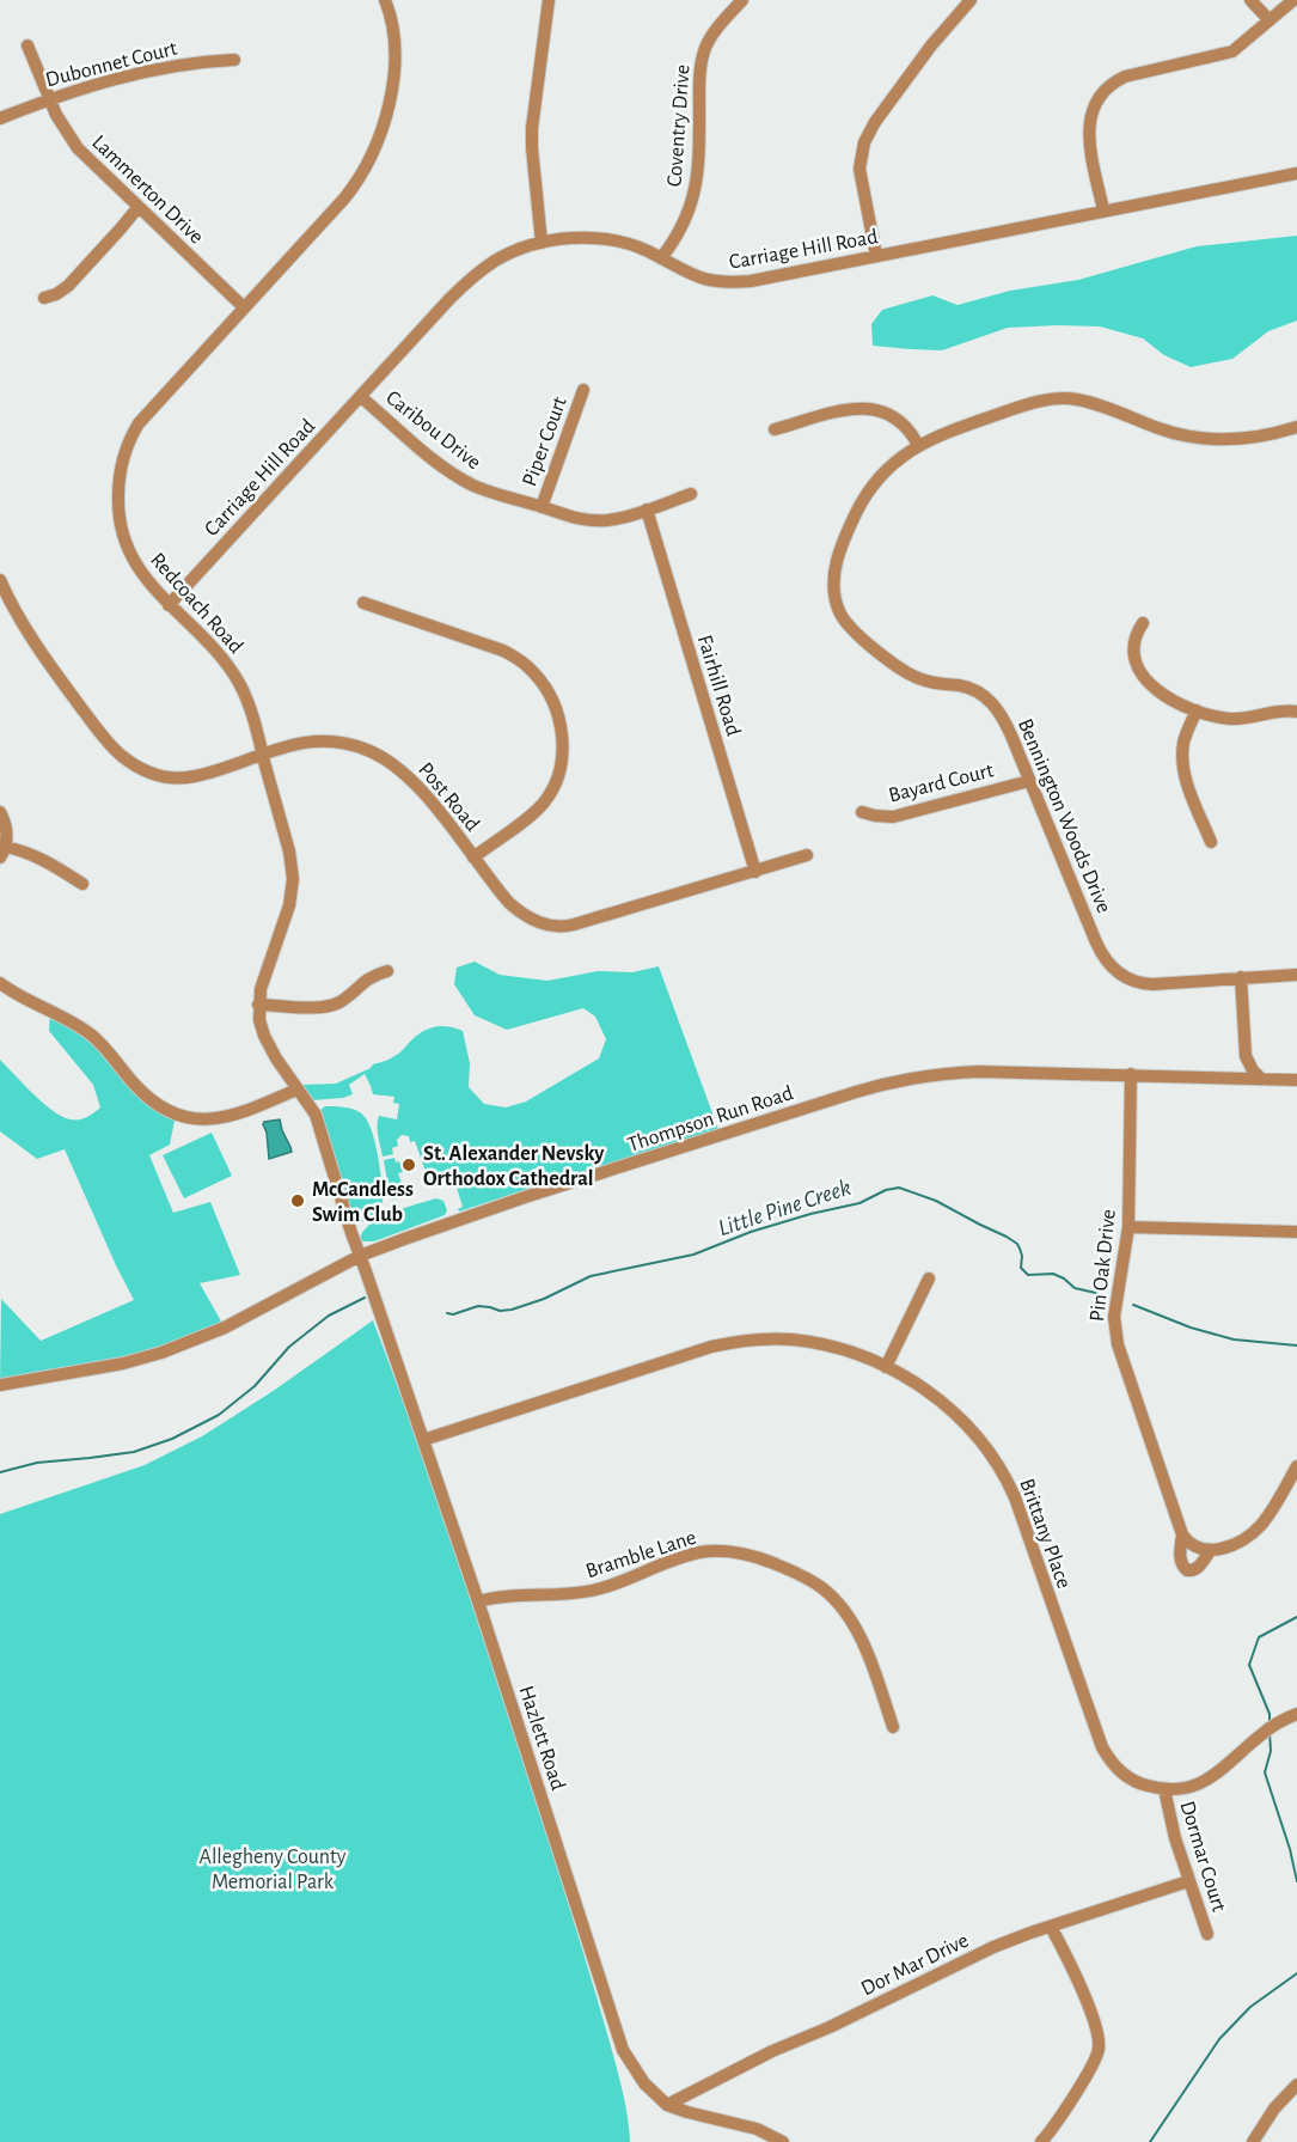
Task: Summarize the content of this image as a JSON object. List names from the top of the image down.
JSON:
{
  "streets": {
    "street": [
      "Dubonnet Court",
      "Coventry Drive",
      "Lammerton Drive",
      "Carriage Hill Road",
      "Caribou Drive",
      "Piper Court",
      "Redcoach Road",
      "Fairhill Road",
      "Bayard Court",
      "Post Road",
      "Bennington Woods Drive",
      "Thompson Run Road",
      "Pin Oak Drive",
      "Brittany Place",
      "Bramble Lane",
      "Hazlett Road",
      "Dormar Court",
      "Dor Mar Drive"
    ]
  },
  "crossings": [
    ["Dubonnet Court", "Lammerton Drive"],
    ["Coventry Drive", "Carriage Hill Road"],
    ["Lammerton Drive", "Redcoach Road"],
    ["Carriage Hill Road", "Caribou Drive"],
    ["Carriage Hill Road", "Redcoach Road"],
    ["Caribou Drive", "Piper Court"],
    ["Caribou Drive", "Fairhill Road"],
    ["Redcoach Road", "Post Road"],
    ["Redcoach Road", "Thompson Run Road"],
    ["Redcoach Road", "Hazlett Road"],
    ["Fairhill Road", "Post Road"],
    ["Bayard Court", "Bennington Woods Drive"],
    ["Thompson Run Road", "Pin Oak Drive"],
    ["Thompson Run Road", "Hazlett Road"],
    ["Brittany Place", "Hazlett Road"],
    ["Brittany Place", "Dormar Court"],
    ["Bramble Lane", "Hazlett Road"],
    ["Hazlett Road", "Dor Mar Drive"],
    ["Dormar Court", "Dor Mar Drive"]
  ],
  "water": ["Little Pine Creek"],
  "parks": ["Allegheny County Memorial Park"],
  "places": ["St. Alexander Nevsky Orthodox Cathedral", "McCandless Swim Club"]
}
